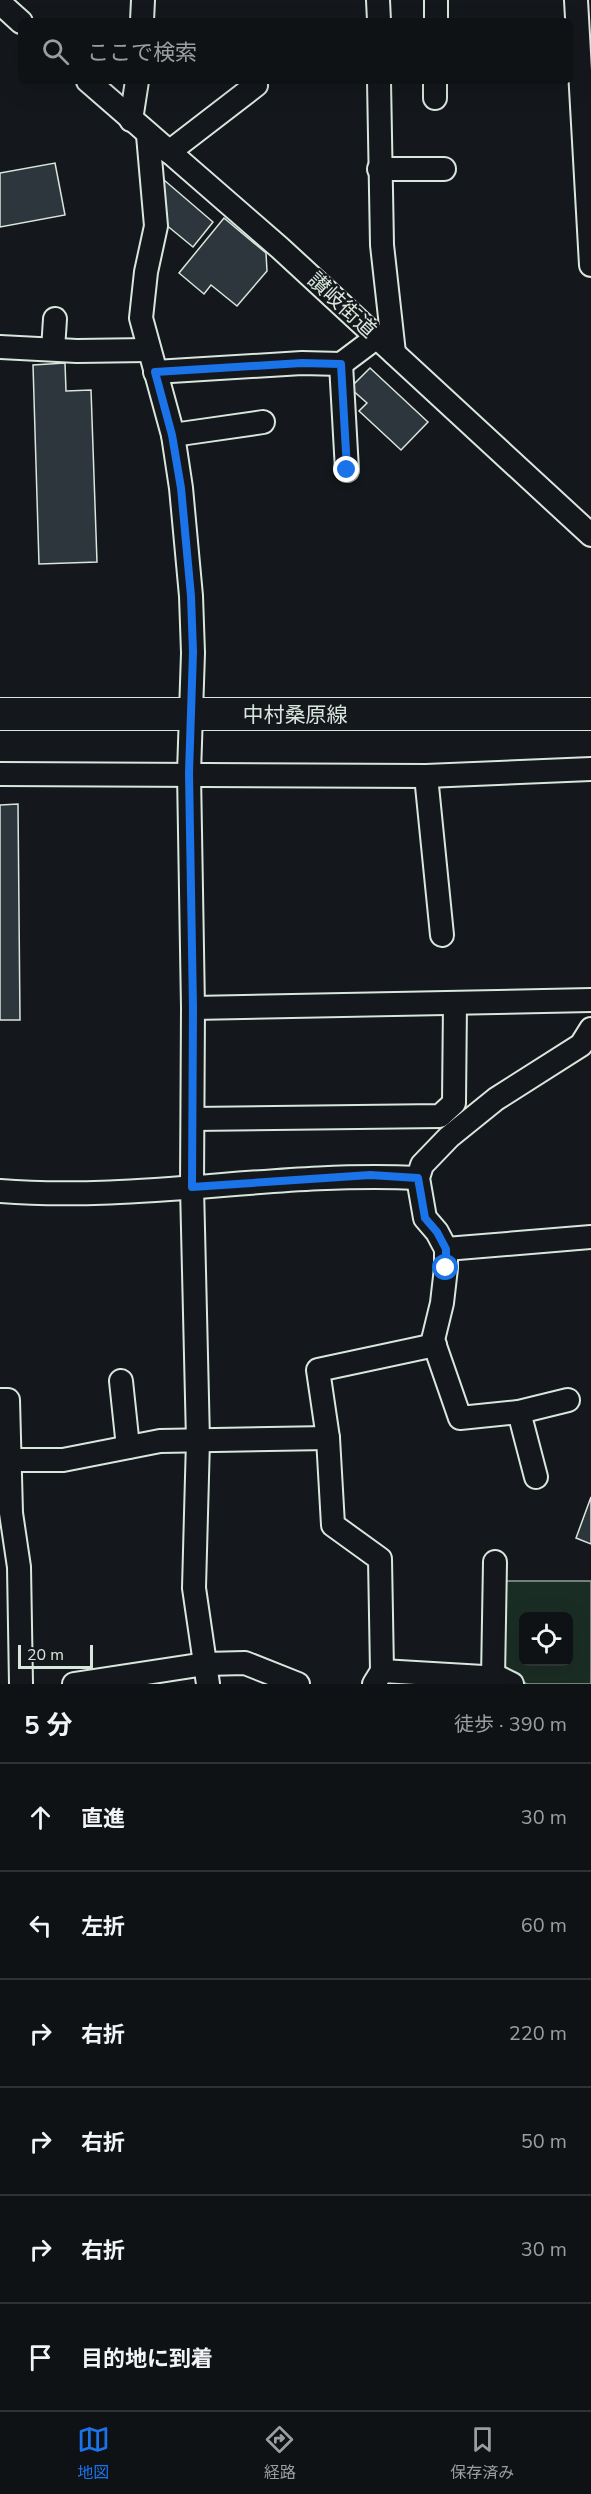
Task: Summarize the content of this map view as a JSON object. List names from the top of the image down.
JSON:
{
  "streets": {
    "street": ["讃岐街道", "中村桑原線"]
  },
  "scale_bar": "20 m",
  "page": {
    "search": "ここで検索",
    "scale": "20 m",
    "heading": ["5 分", "徒歩 · 390 m"],
    "list": [
      ["直進", "30 m"],
      ["左折", "60 m"],
      ["右折", "220 m"],
      ["右折", "50 m"],
      ["右折", "30 m"],
      "目的地に到着"
    ],
    "nav": ["地図", "経路", "保存済み"]
  }
}
